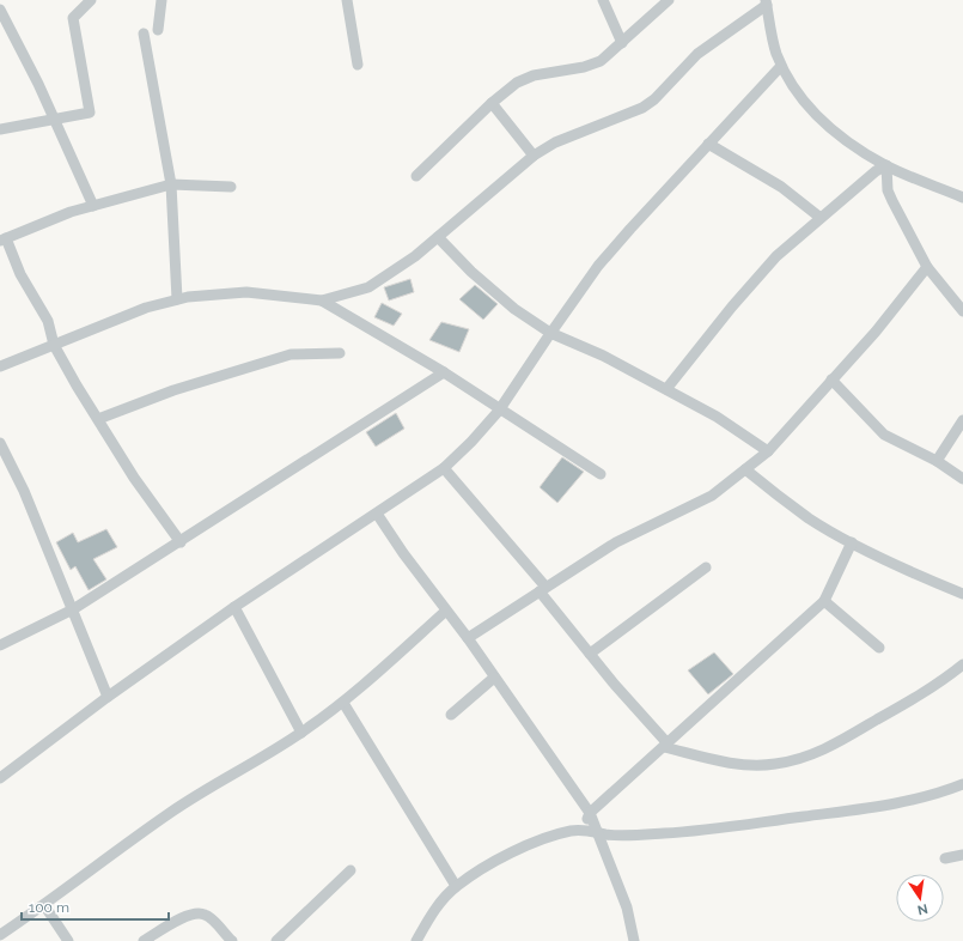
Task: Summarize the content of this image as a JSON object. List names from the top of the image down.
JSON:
{
  "scale_bar": "100 m",
  "north": "bottom"
}
